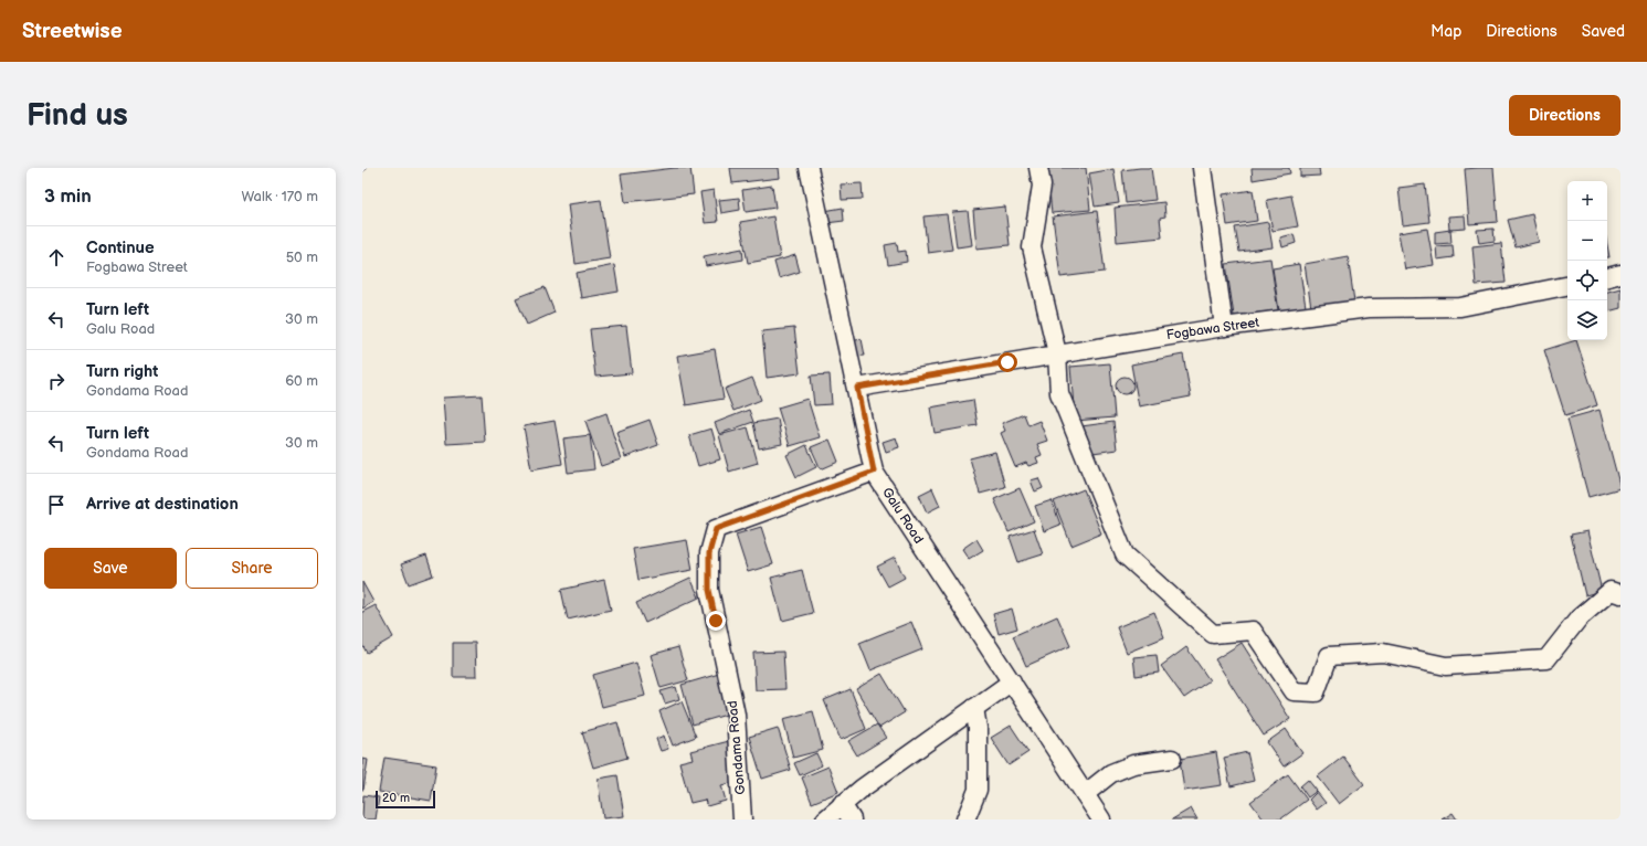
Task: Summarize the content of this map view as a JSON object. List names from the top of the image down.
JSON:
{
  "streets": {
    "street": ["Fogbawa Street", "Galu Road", "Gondama Road"]
  },
  "crossings": [
    ["Fogbawa Street", "Galu Road"],
    ["Galu Road", "Gondama Road"]
  ],
  "scale_bar": "20 m",
  "page": {
    "header": "Streetwise",
    "nav": ["Map", "Directions", "Saved"],
    "buttons": [
      "Directions",
      ["Save", "Share"]
    ],
    "title": "Find us",
    "heading": ["3 min", "Walk · 170 m"],
    "map_buttons": ["+", "−"],
    "list": [
      ["Continue", "Fogbawa Street", "50 m"],
      ["Turn left", "Galu Road", "30 m"],
      ["Turn right", "Gondama Road", "60 m"],
      ["Turn left", "Gondama Road", "30 m"],
      "Arrive at destination"
    ],
    "scale": "20 m"
  }
}
